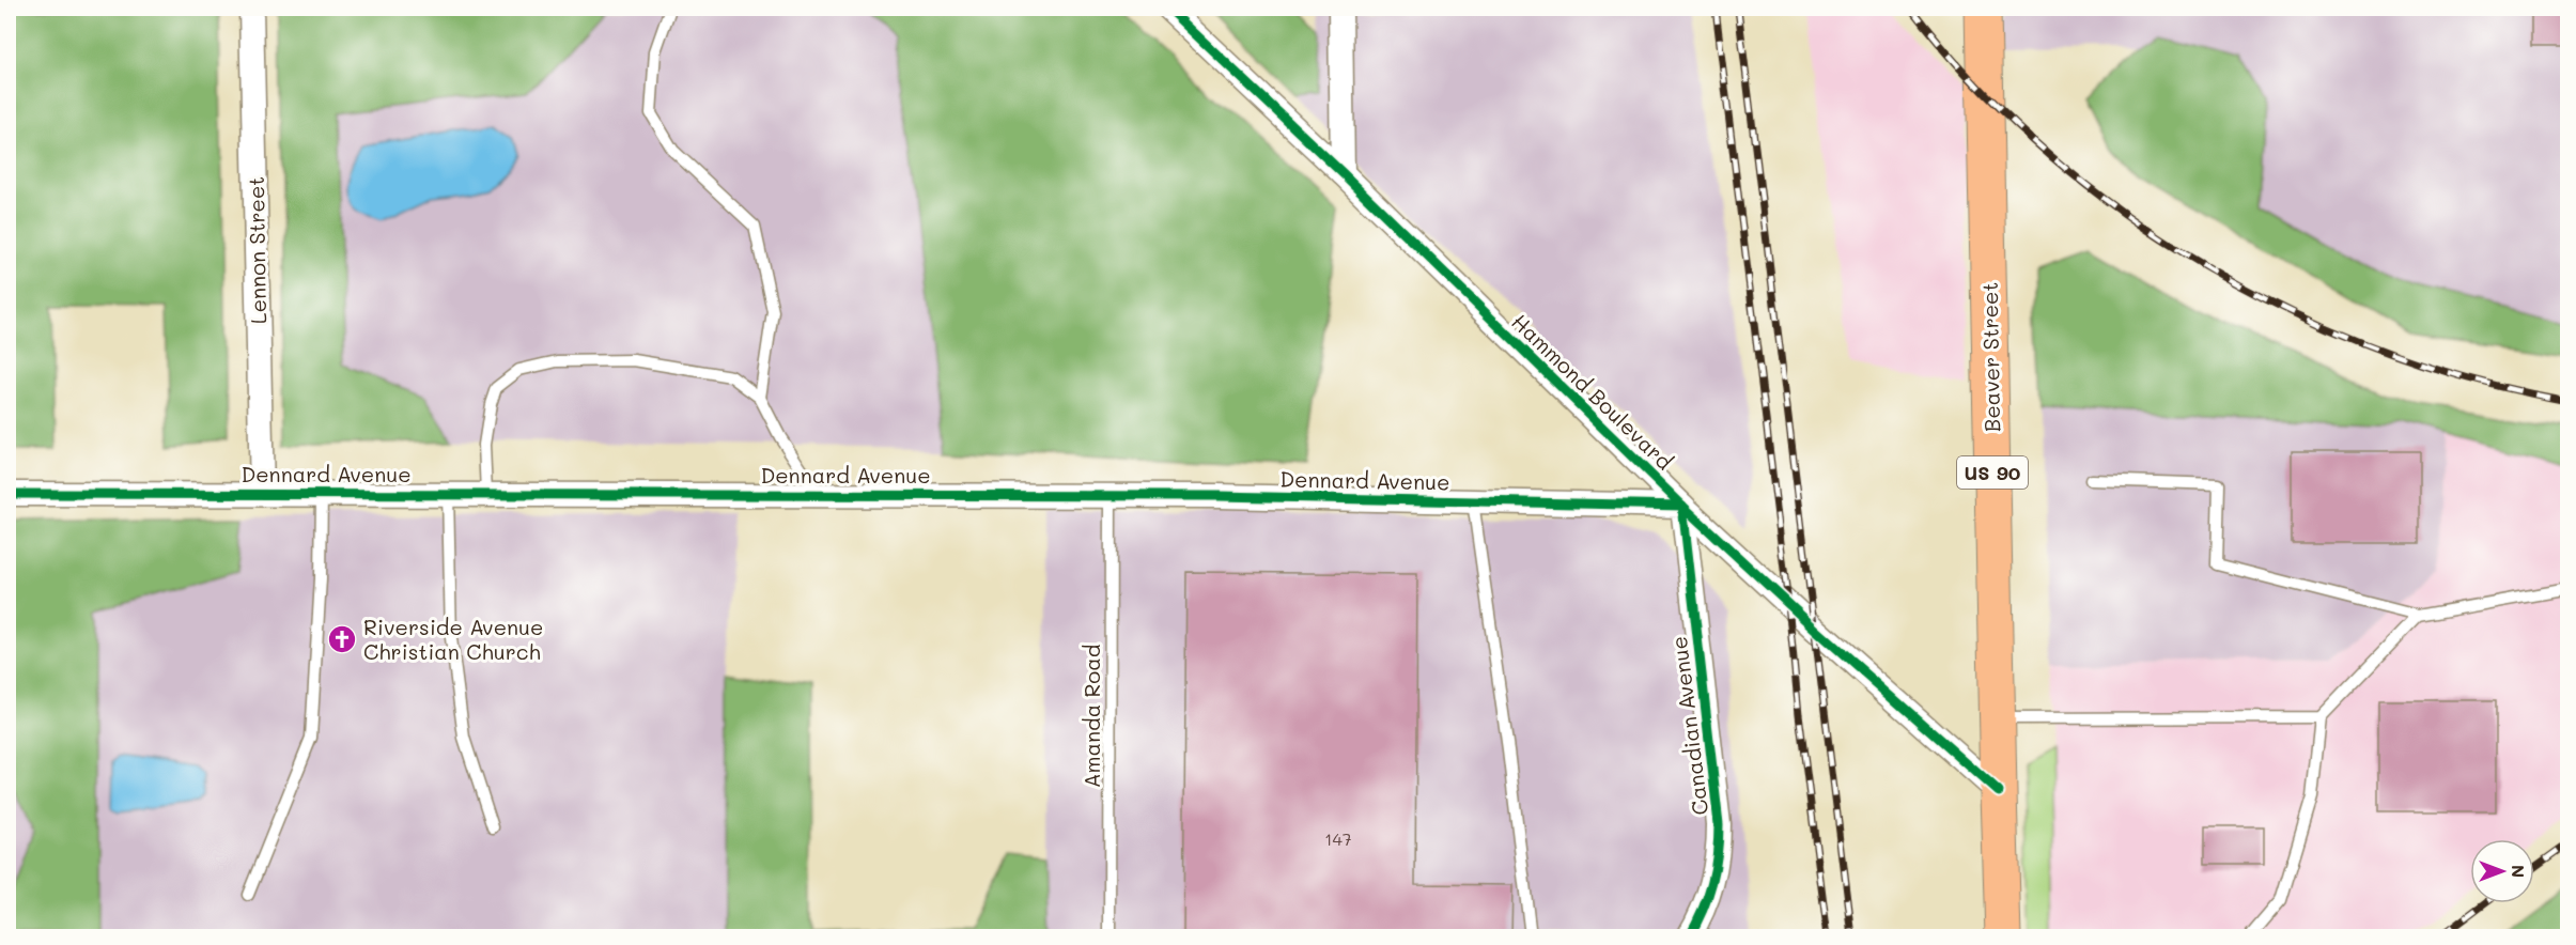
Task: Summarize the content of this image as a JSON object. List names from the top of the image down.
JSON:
{
  "streets": {
    "main road": ["Beaver Street", "US 90"],
    "street": [
      "Lennon Street",
      "Hammond Boulevard",
      "Dennard Avenue",
      "Canadian Avenue"
    ],
    "lane": ["Amanda Road"]
  },
  "crossings": [
    ["Lennon Street", "Dennard Avenue"],
    ["Beaver Street", "Hammond Boulevard"],
    ["Hammond Boulevard", "Dennard Avenue"],
    ["Hammond Boulevard", "Canadian Avenue"],
    ["Dennard Avenue", "Amanda Road"],
    ["Dennard Avenue", "Canadian Avenue"]
  ],
  "places": {
    "church": ["Riverside Avenue Christian Church"]
  },
  "house_numbers": ["147"],
  "north": "right"
}
